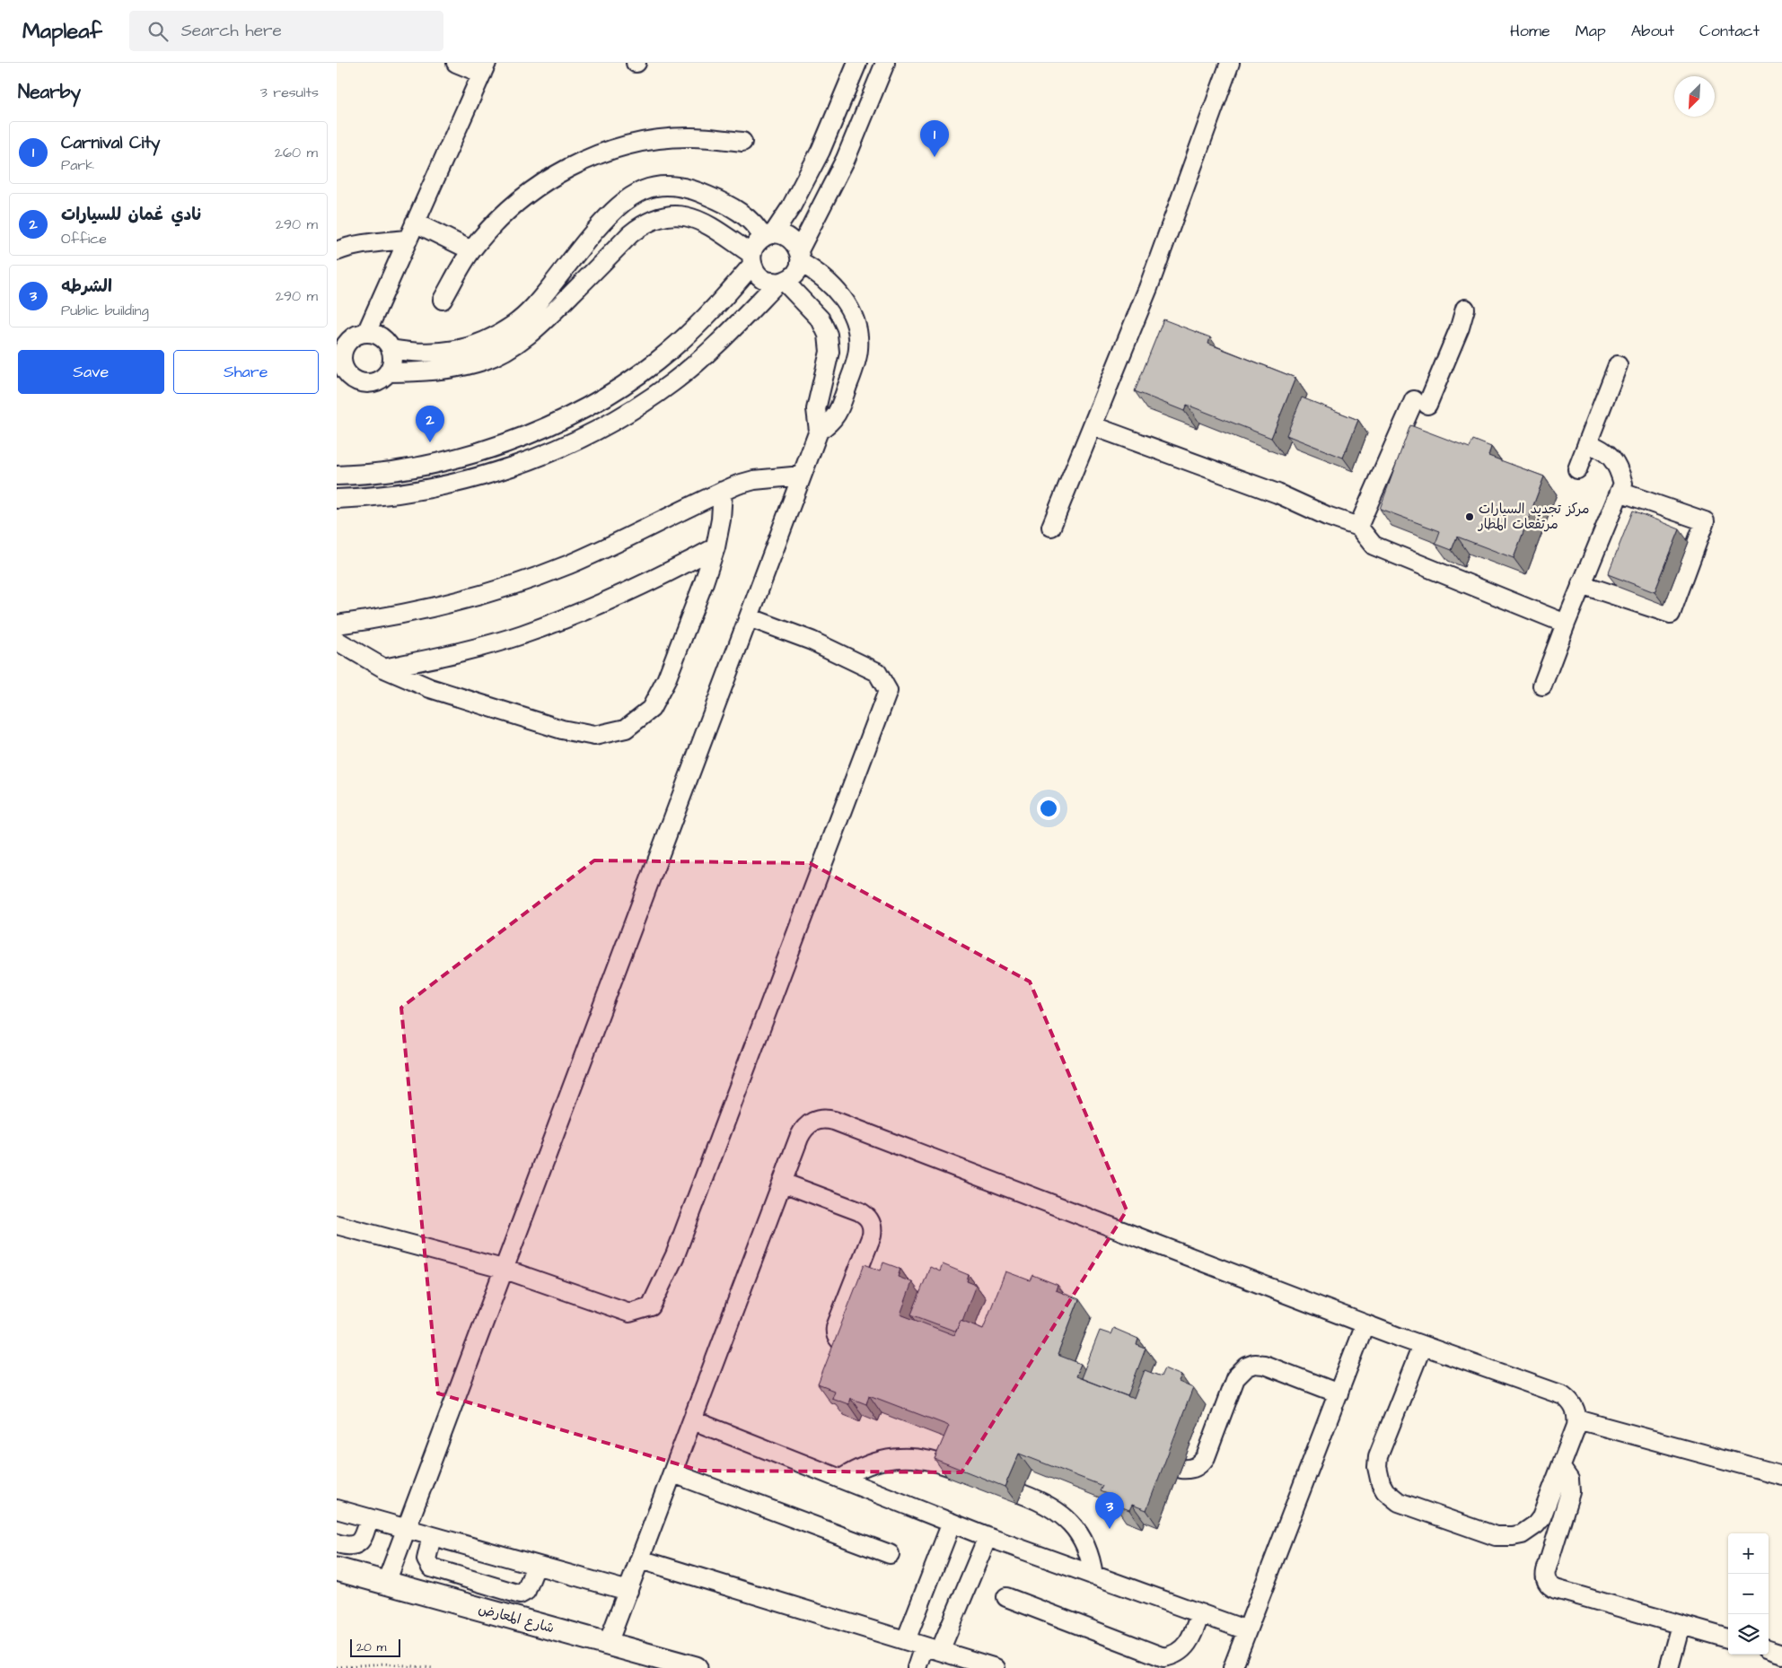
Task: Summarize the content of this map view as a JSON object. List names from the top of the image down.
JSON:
{
  "streets": {
    "main road": ["شارع المعارض"]
  },
  "places": ["مركز تجديد السيارات مرتفعات المطار"],
  "scale_bar": "20 m",
  "north": "bottom left",
  "page": {
    "header": "Mapleaf",
    "search": "Search here",
    "nav": [
      "Home",
      "Map",
      "About",
      "Contact"
    ],
    "heading": ["Nearby", "3 results"],
    "pins": ["1", "2", "3"],
    "list": [
      {
        "mark": "1",
        "name": "Carnival City",
        "note": "Park",
        "value": "260 m"
      },
      {
        "mark": "2",
        "name": "نادي عُمان للسيارات",
        "note": "Office",
        "value": "290 m"
      },
      {
        "mark": "3",
        "name": "الشرطه",
        "note": "Public building",
        "value": "290 m"
      }
    ],
    "buttons": ["Save", "Share"],
    "map_buttons": ["+", "−"],
    "scale": "20 m"
  }
}
